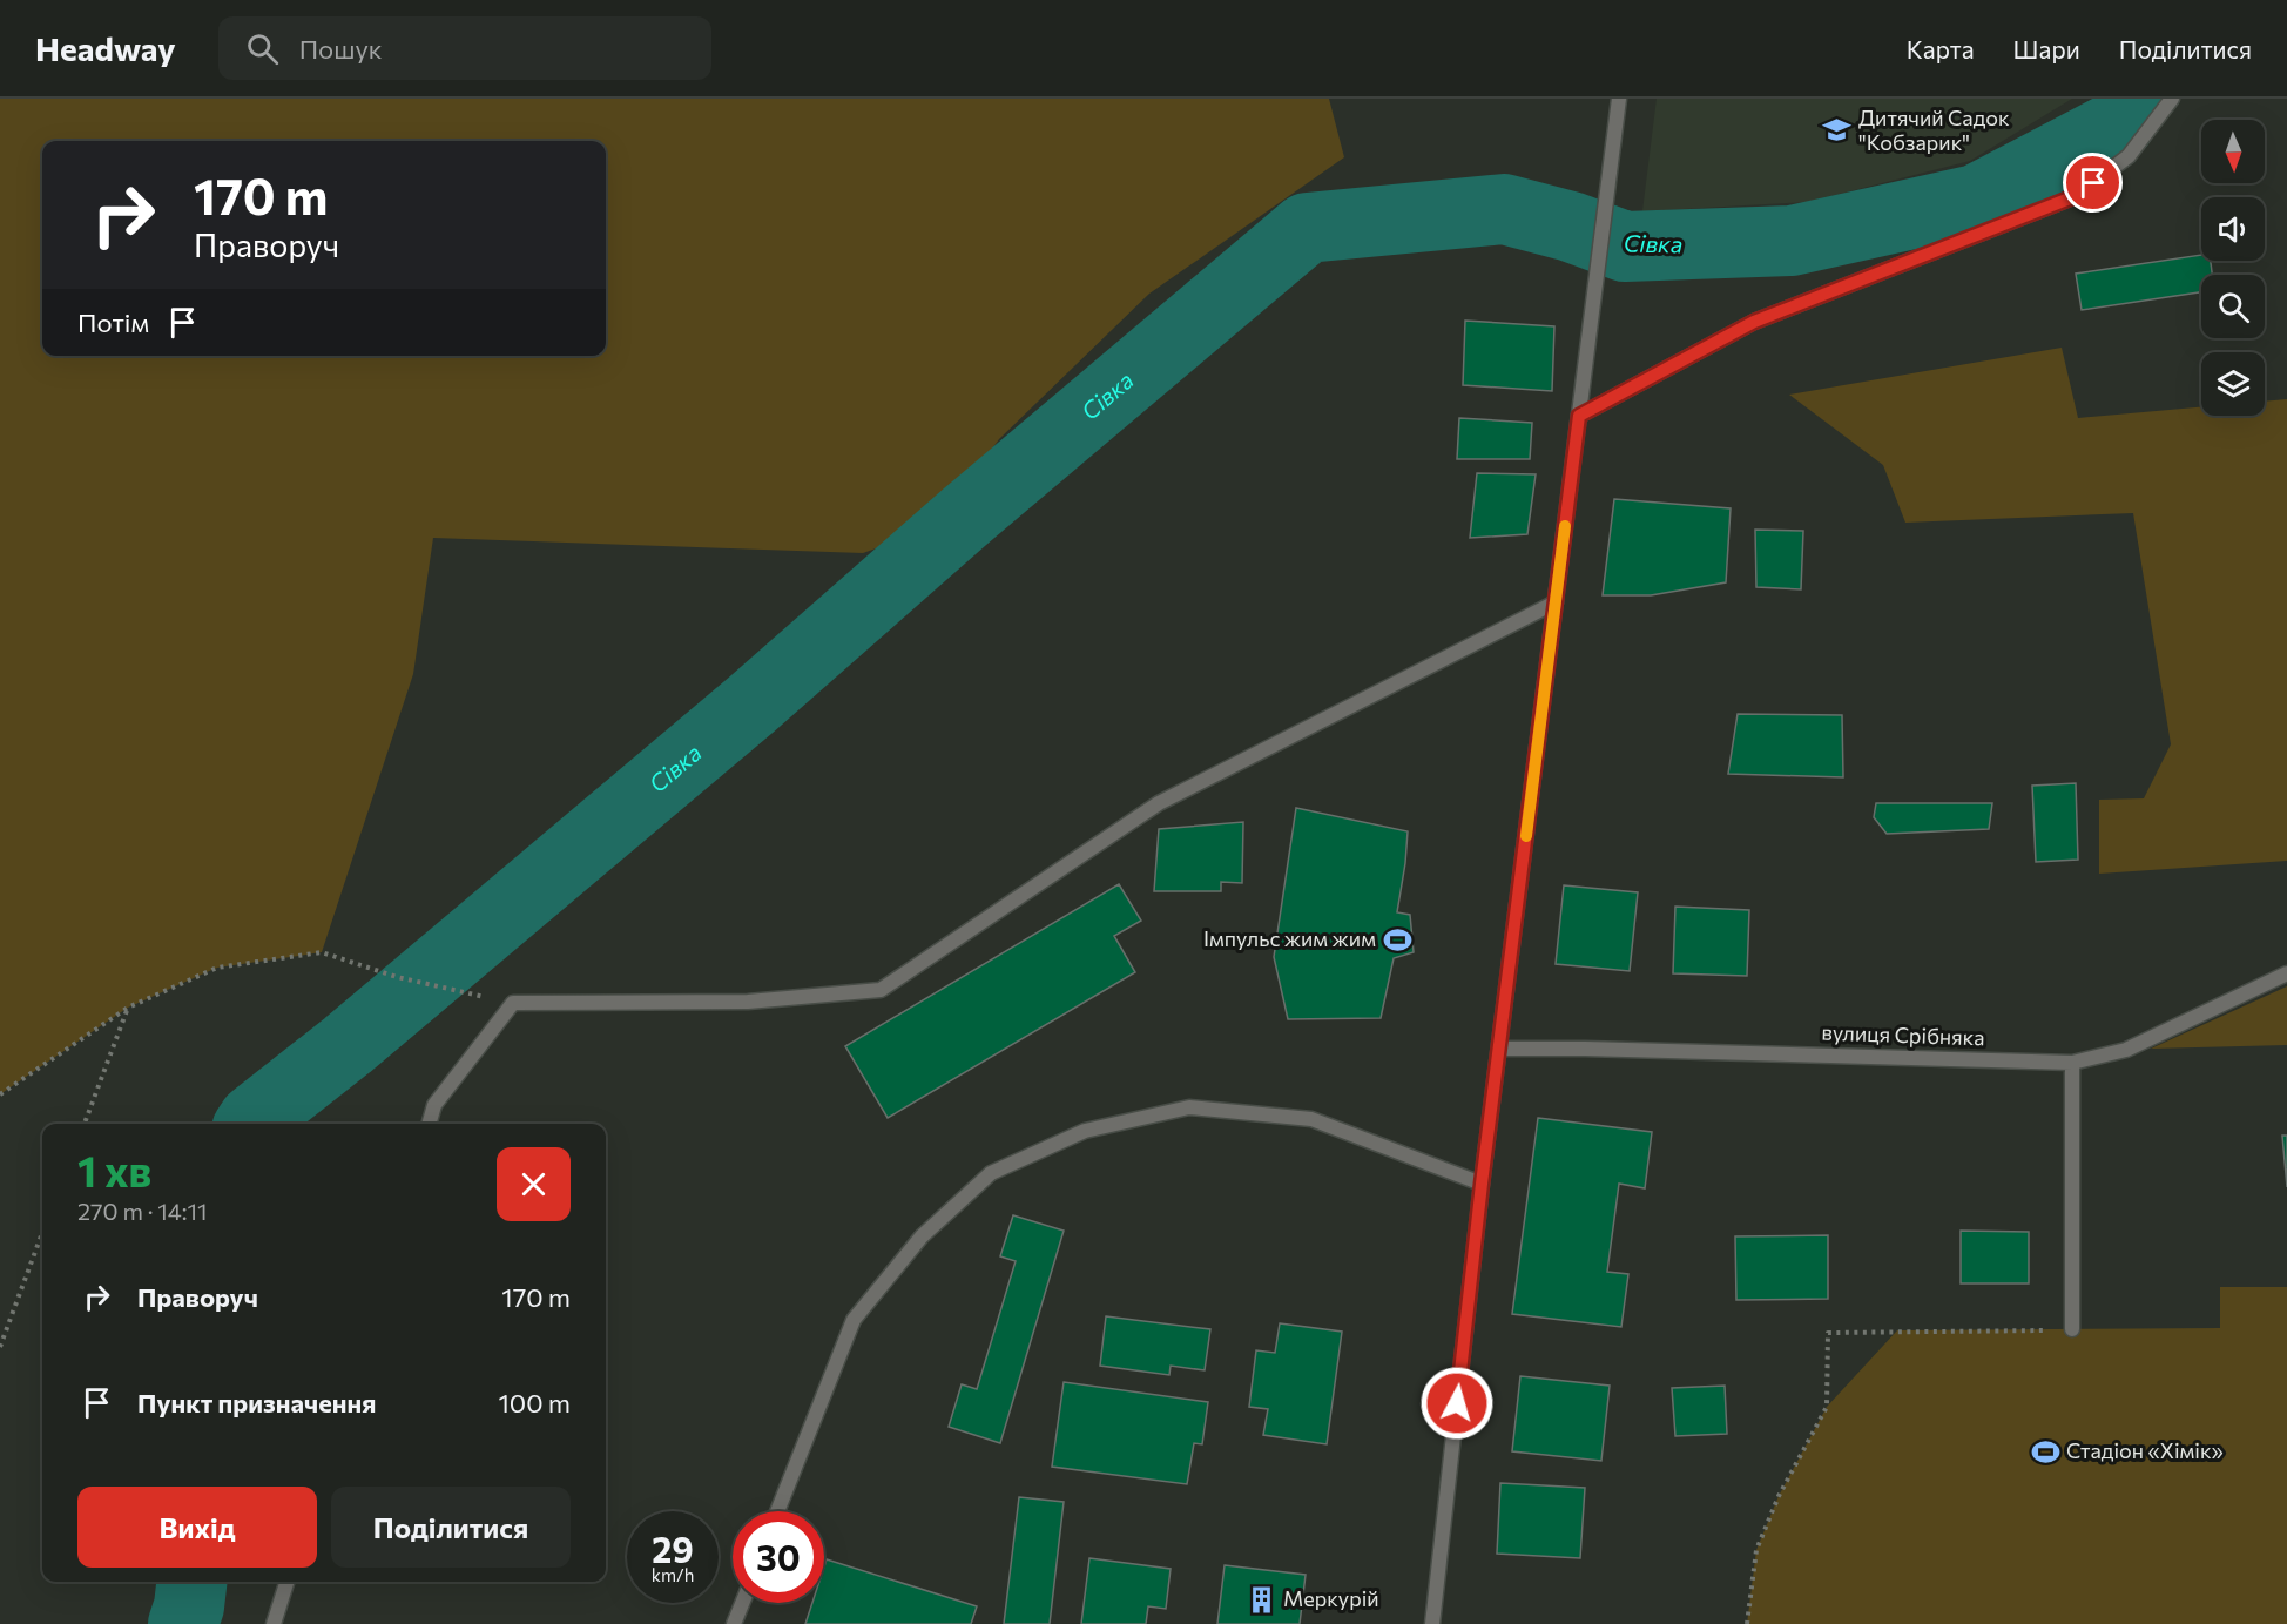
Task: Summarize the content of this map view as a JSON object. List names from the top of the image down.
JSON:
{
  "streets": {
    "street": ["вулиця Срібняка"]
  },
  "water": ["Сівка"],
  "places": {
    "school or university": ["Дитячий Садок \"Кобзарик\""],
    "sports": ["Імпульс жим жим", "Стадіон «Хімік»"],
    "building": ["Меркурій"]
  },
  "north": "bottom",
  "page": {
    "header": "Headway",
    "search": "Пошук",
    "nav": ["Карта", "Шари", "Поділитися"],
    "turn": ["170 m", "Праворуч"],
    "then": "Потім",
    "heading": ["1 хв", "270 m · 14:11"],
    "list": [
      {
        "name": "Праворуч",
        "value": "170 m"
      },
      {
        "name": "Пункт призначення",
        "value": "100 m"
      }
    ],
    "buttons": ["Вихід", "Поділитися"],
    "speed": "29 km/h",
    "limit": "30"
  }
}
